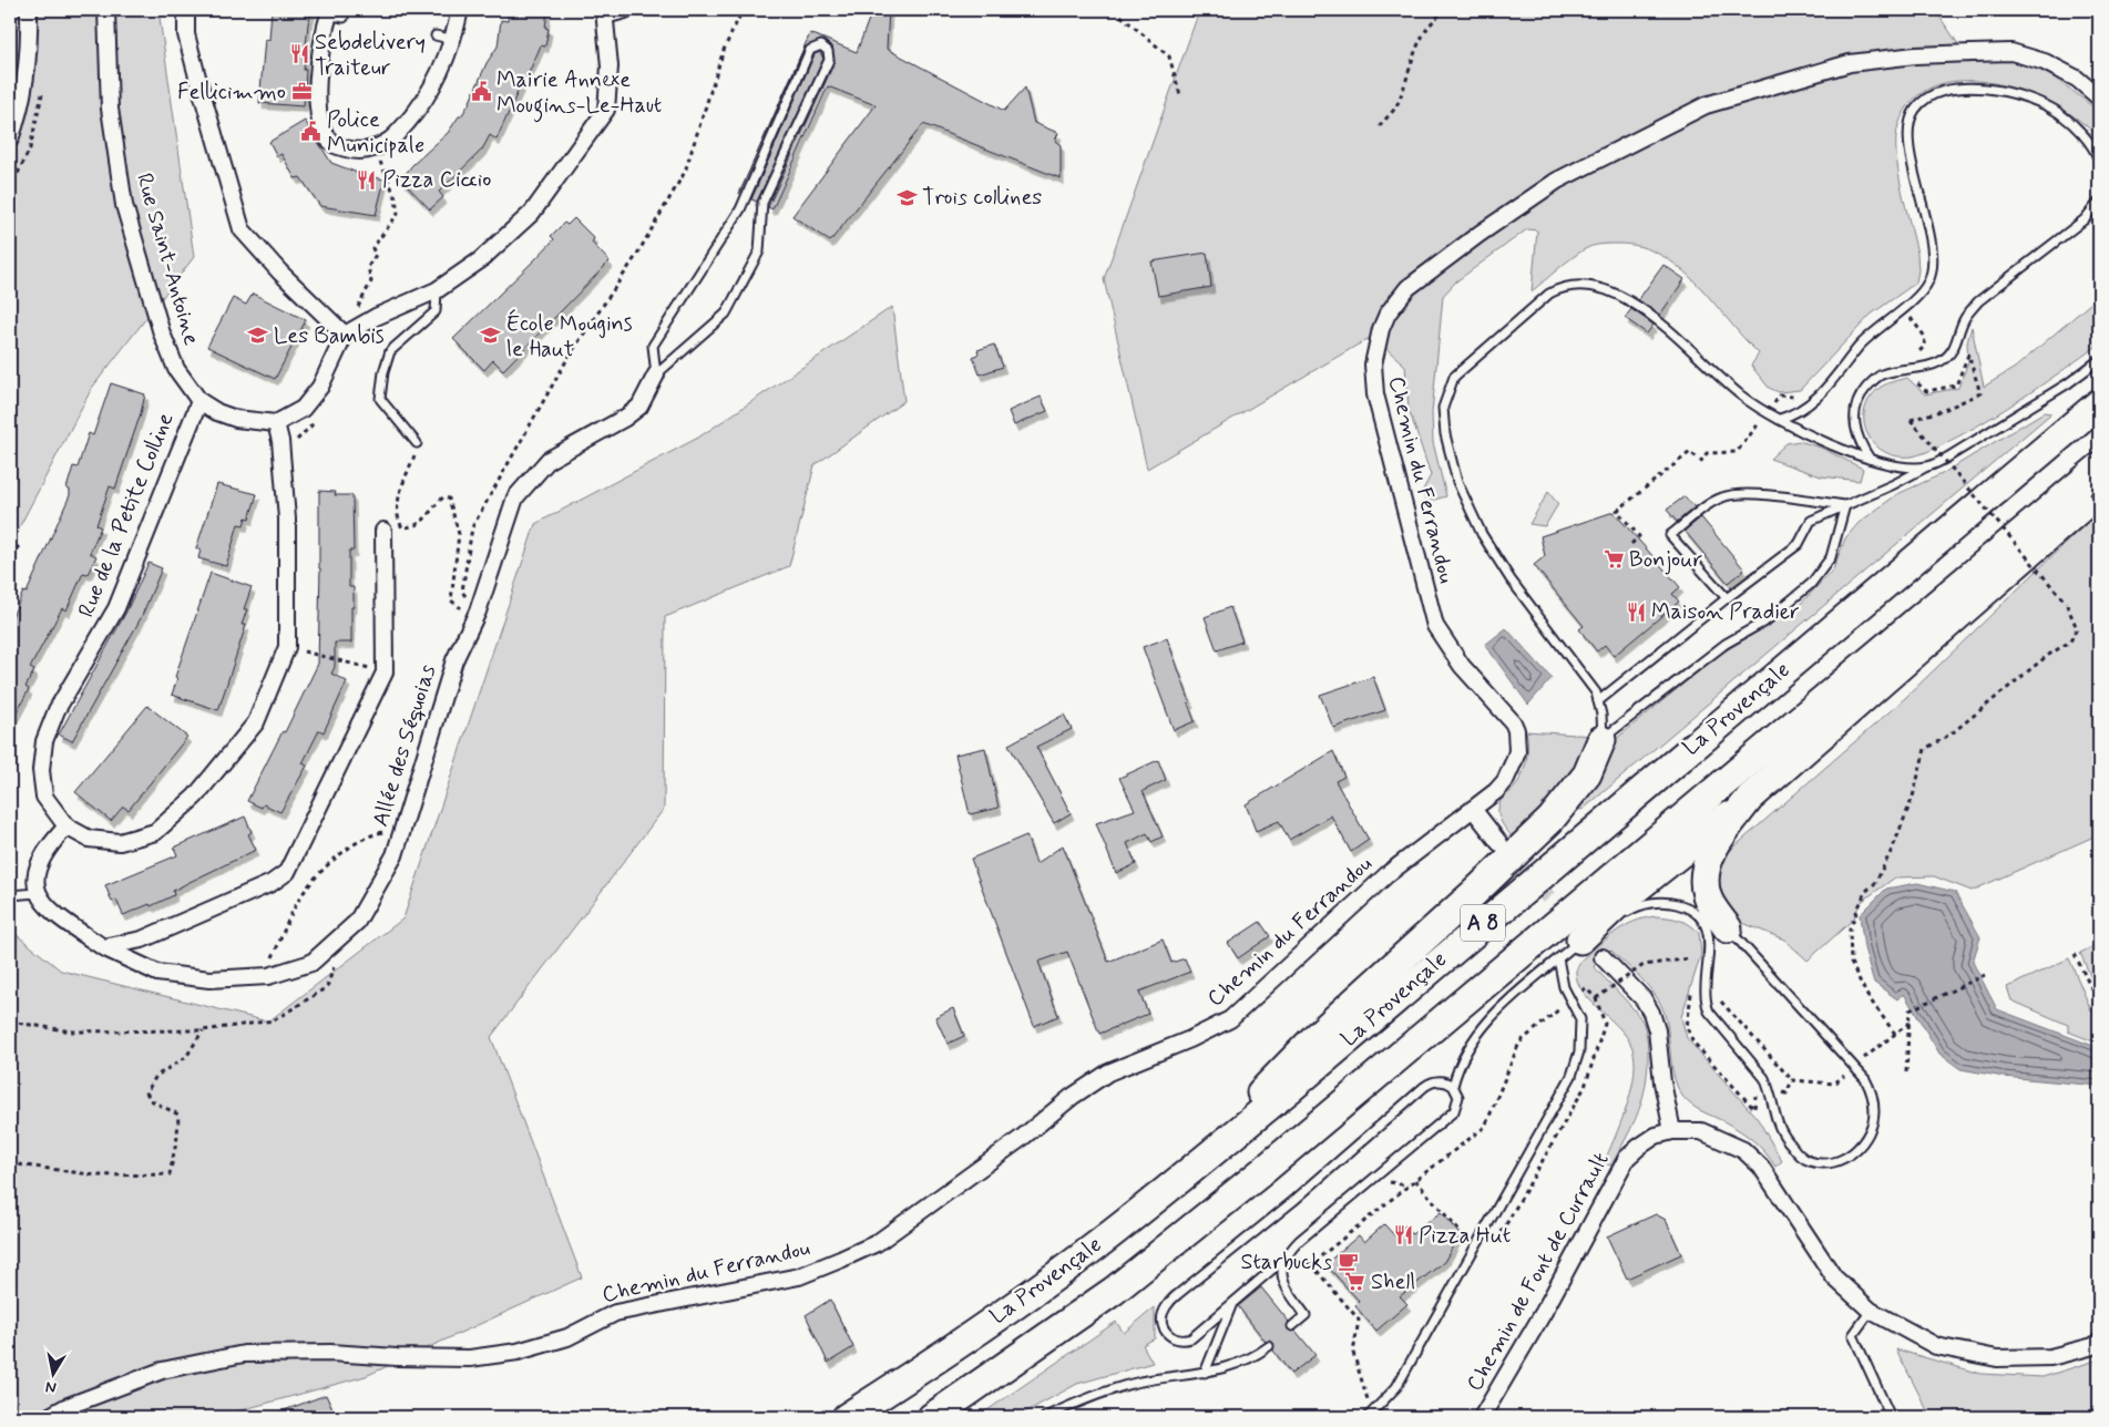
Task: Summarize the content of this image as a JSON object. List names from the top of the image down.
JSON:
{
  "streets": {
    "highway": ["La Provençale", "A 8"],
    "street": [
      "Rue Saint-Antoine",
      "Chemin du Ferrandou",
      "Rue de la Petite Colline",
      "Allée des Séquoias",
      "Chemin de Font de Currault"
    ]
  },
  "crossings": [
    ["Rue Saint-Antoine", "Rue de la Petite Colline"]
  ],
  "places": {
    "restaurant": [
      "Sebdelivery Traiteur",
      "Pizza Ciccio",
      "Maison Pradier",
      "Pizza Hut"
    ],
    "office": ["Fellicimmo"],
    "public building": ["Mairie Annexe Mougins-Le-Haut", "Police Municipale"],
    "school or university": ["Trois collines", "Les Bambis", "École Mougins le Haut"],
    "supermarket": ["Bonjour", "Shell"],
    "cafe": ["Starbucks"]
  },
  "north": "bottom"
}
